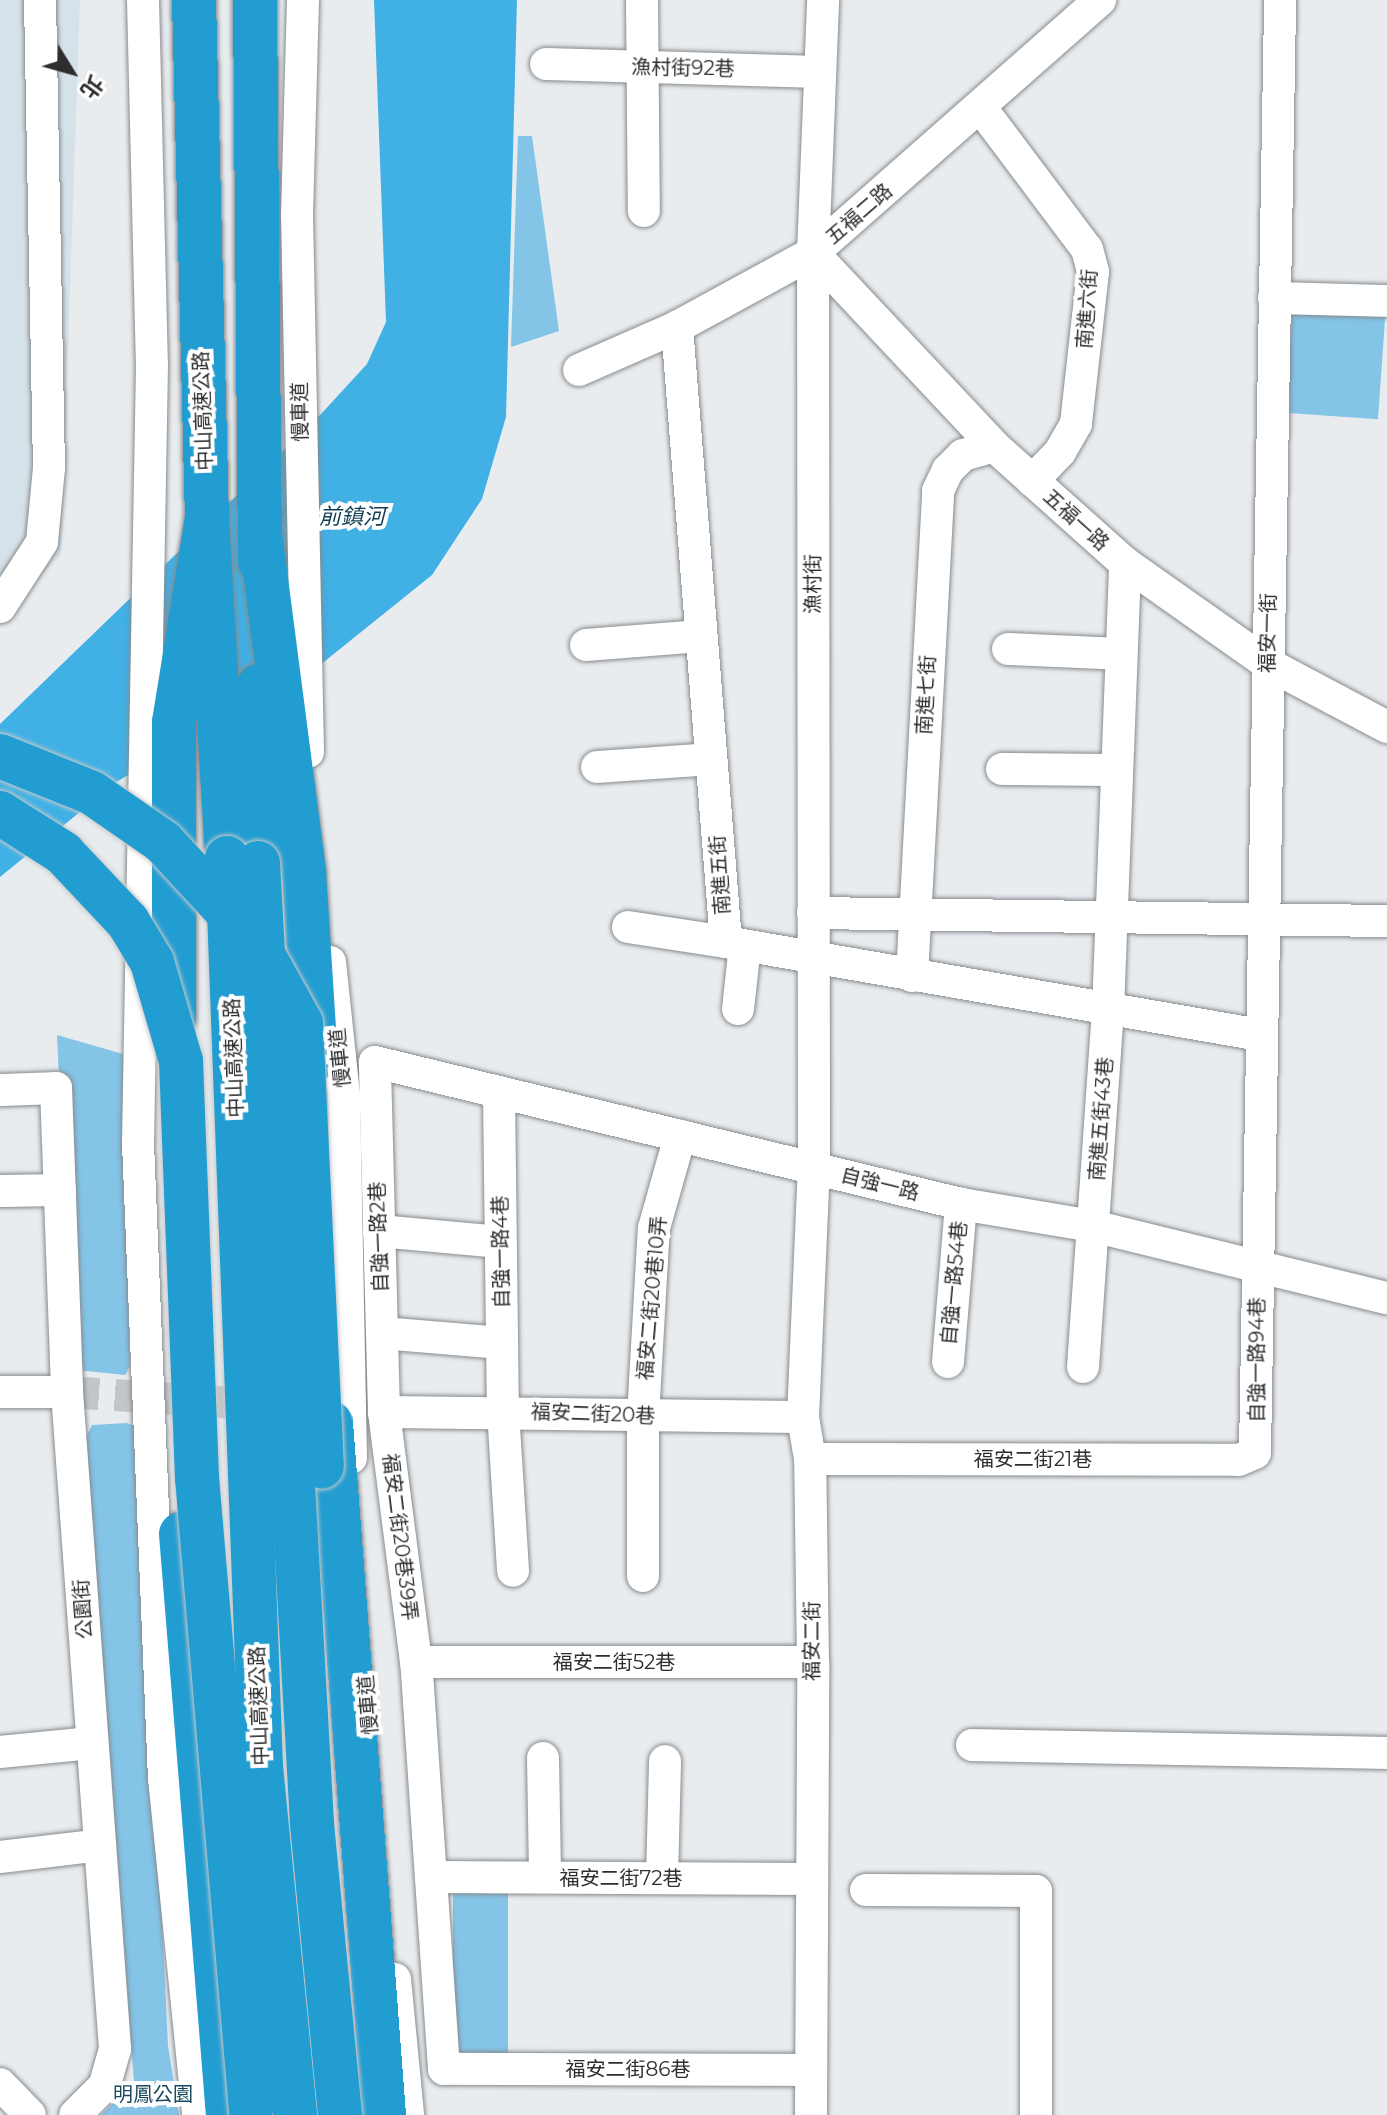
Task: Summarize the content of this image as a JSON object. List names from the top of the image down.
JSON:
{
  "streets": {
    "highway": ["中山高速公路"],
    "street": [
      "漁村街92巷",
      "五福二路",
      "南進六街",
      "慢車道",
      "五福一路",
      "漁村街",
      "福安一街",
      "南進七街",
      "南進五街",
      "南進五街43巷",
      "自強一路",
      "自強一路2巷",
      "自強一路4巷",
      "自強一路54巷",
      "福安二街20巷10弄",
      "自強一路94巷",
      "福安二街20巷",
      "福安二街21巷",
      "福安二街20巷39弄",
      "公園街",
      "福安二街",
      "福安二街52巷",
      "福安二街72巷",
      "福安二街86巷"
    ]
  },
  "crossings": [
    ["漁村街92巷", "漁村街"],
    ["五福二路", "南進六街"],
    ["五福二路", "五福一路"],
    ["五福二路", "漁村街"],
    ["五福二路", "南進五街"],
    ["南進六街", "五福一路"],
    ["五福一路", "漁村街"],
    ["五福一路", "福安一街"],
    ["五福一路", "南進七街"],
    ["漁村街", "自強一路"],
    ["漁村街", "福安二街"],
    ["福安一街", "自強一路"],
    ["福安一街", "自強一路94巷"],
    ["南進五街43巷", "自強一路"],
    ["自強一路", "自強一路2巷"],
    ["自強一路", "自強一路4巷"],
    ["自強一路", "自強一路54巷"],
    ["自強一路", "福安二街20巷10弄"],
    ["自強一路", "自強一路94巷"],
    ["自強一路", "福安二街"],
    ["自強一路2巷", "福安二街20巷"],
    ["自強一路2巷", "福安二街20巷39弄"],
    ["自強一路4巷", "福安二街20巷"],
    ["福安二街20巷10弄", "福安二街20巷"],
    ["自強一路94巷", "福安二街21巷"],
    ["福安二街20巷", "福安二街20巷39弄"],
    ["福安二街20巷", "福安二街"],
    ["福安二街21巷", "福安二街"],
    ["福安二街20巷39弄", "福安二街52巷"],
    ["福安二街20巷39弄", "福安二街72巷"],
    ["福安二街20巷39弄", "福安二街86巷"],
    ["福安二街", "福安二街52巷"],
    ["福安二街", "福安二街72巷"],
    ["福安二街", "福安二街86巷"]
  ],
  "water": ["前鎮河"],
  "parks": ["明鳳公園"],
  "north": "bottom right"
}
